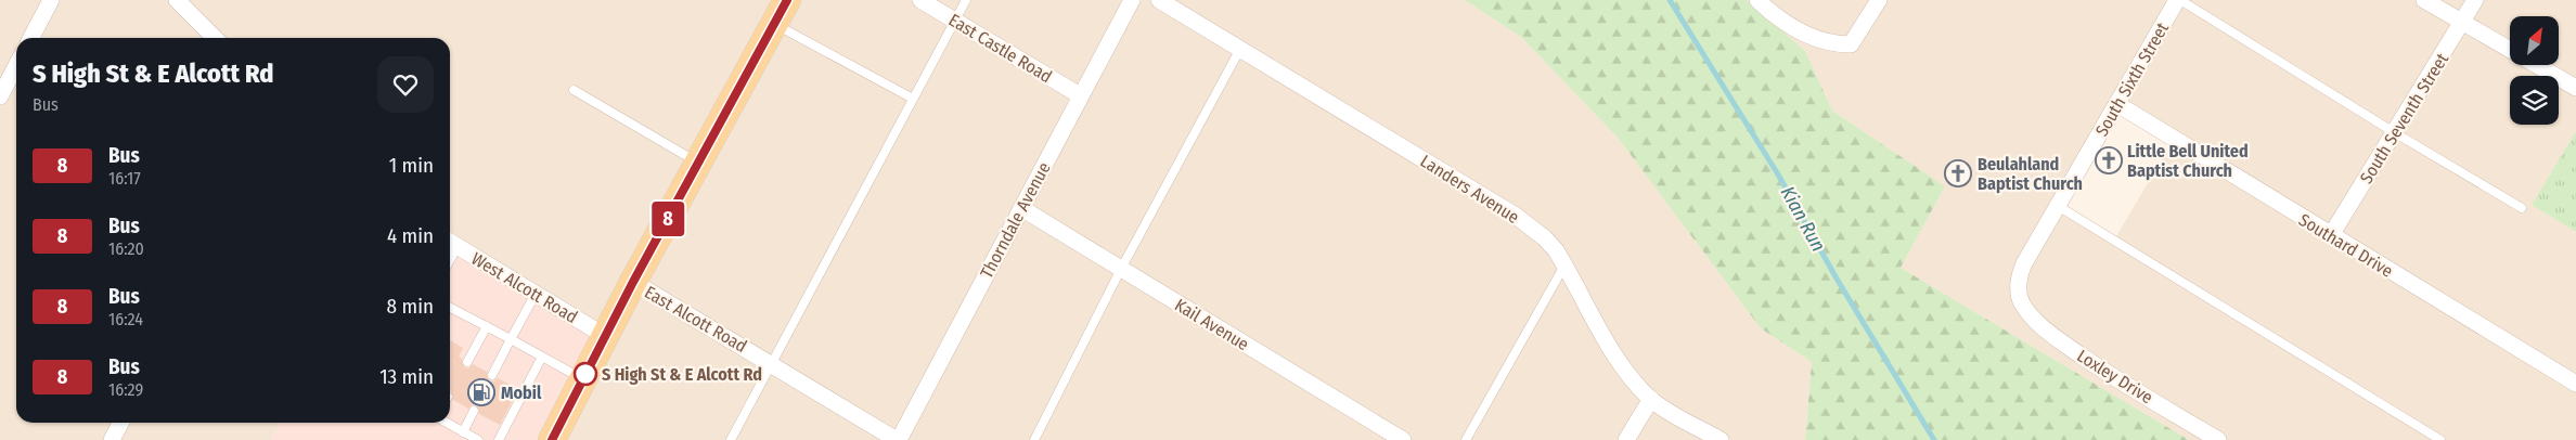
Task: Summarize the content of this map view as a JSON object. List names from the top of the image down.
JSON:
{
  "streets": {
    "street": [
      "East Castle Road",
      "South Sixth Street",
      "South Seventh Street",
      "Landers Avenue",
      "Thorndale Avenue",
      "Southard Drive",
      "West Alcott Road",
      "East Alcott Road",
      "Kail Avenue",
      "Loxley Drive"
    ]
  },
  "crossings": [
    ["East Castle Road", "Thorndale Avenue"],
    ["South Sixth Street", "Southard Drive"],
    ["South Sixth Street", "Loxley Drive"],
    ["South Seventh Street", "Southard Drive"],
    ["Thorndale Avenue", "East Alcott Road"],
    ["Thorndale Avenue", "Kail Avenue"]
  ],
  "water": ["Kian Run"],
  "places": {
    "church": ["Little Bell United Baptist Church", "Beulahland Baptist Church"],
    "other": ["S High St & E Alcott Rd"],
    "fuel station": ["Mobil"]
  },
  "lines": ["bus line 8"],
  "north": "top right",
  "page": {
    "on_map": "8",
    "heading": ["S High St & E Alcott Rd", "Bus"],
    "list": [
      {
        "mark": "8",
        "name": "Bus",
        "note": "16:17",
        "value": "1 min"
      },
      {
        "mark": "8",
        "name": "Bus",
        "note": "16:20",
        "value": "4 min"
      },
      {
        "mark": "8",
        "name": "Bus",
        "note": "16:24",
        "value": "8 min"
      },
      {
        "mark": "8",
        "name": "Bus",
        "note": "16:29",
        "value": "13 min"
      }
    ]
  }
}
